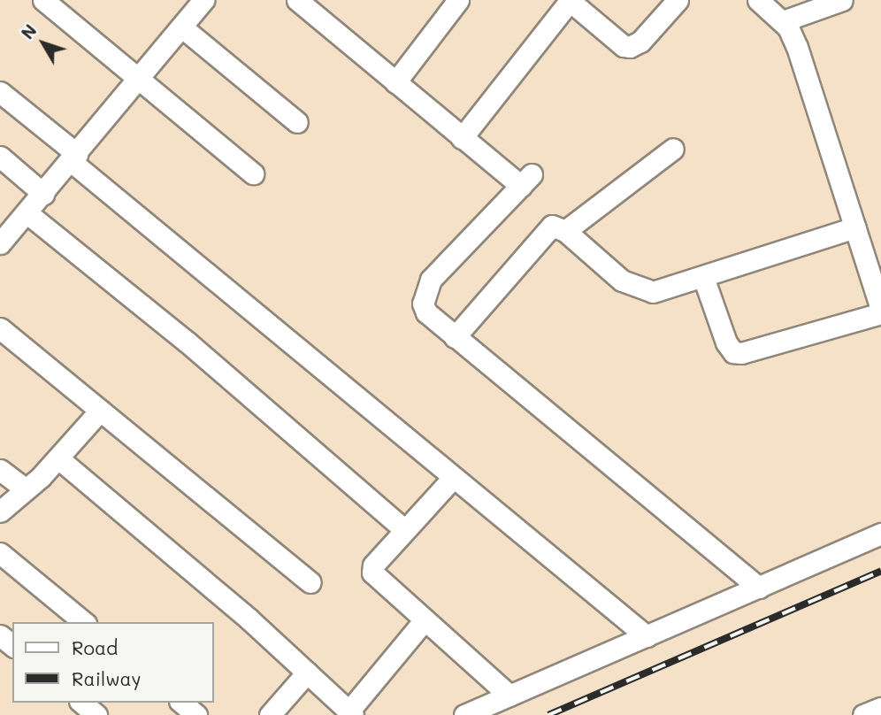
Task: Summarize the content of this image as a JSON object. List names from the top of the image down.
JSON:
{
  "legend": ["Road", "Railway"],
  "north": "top left"
}
